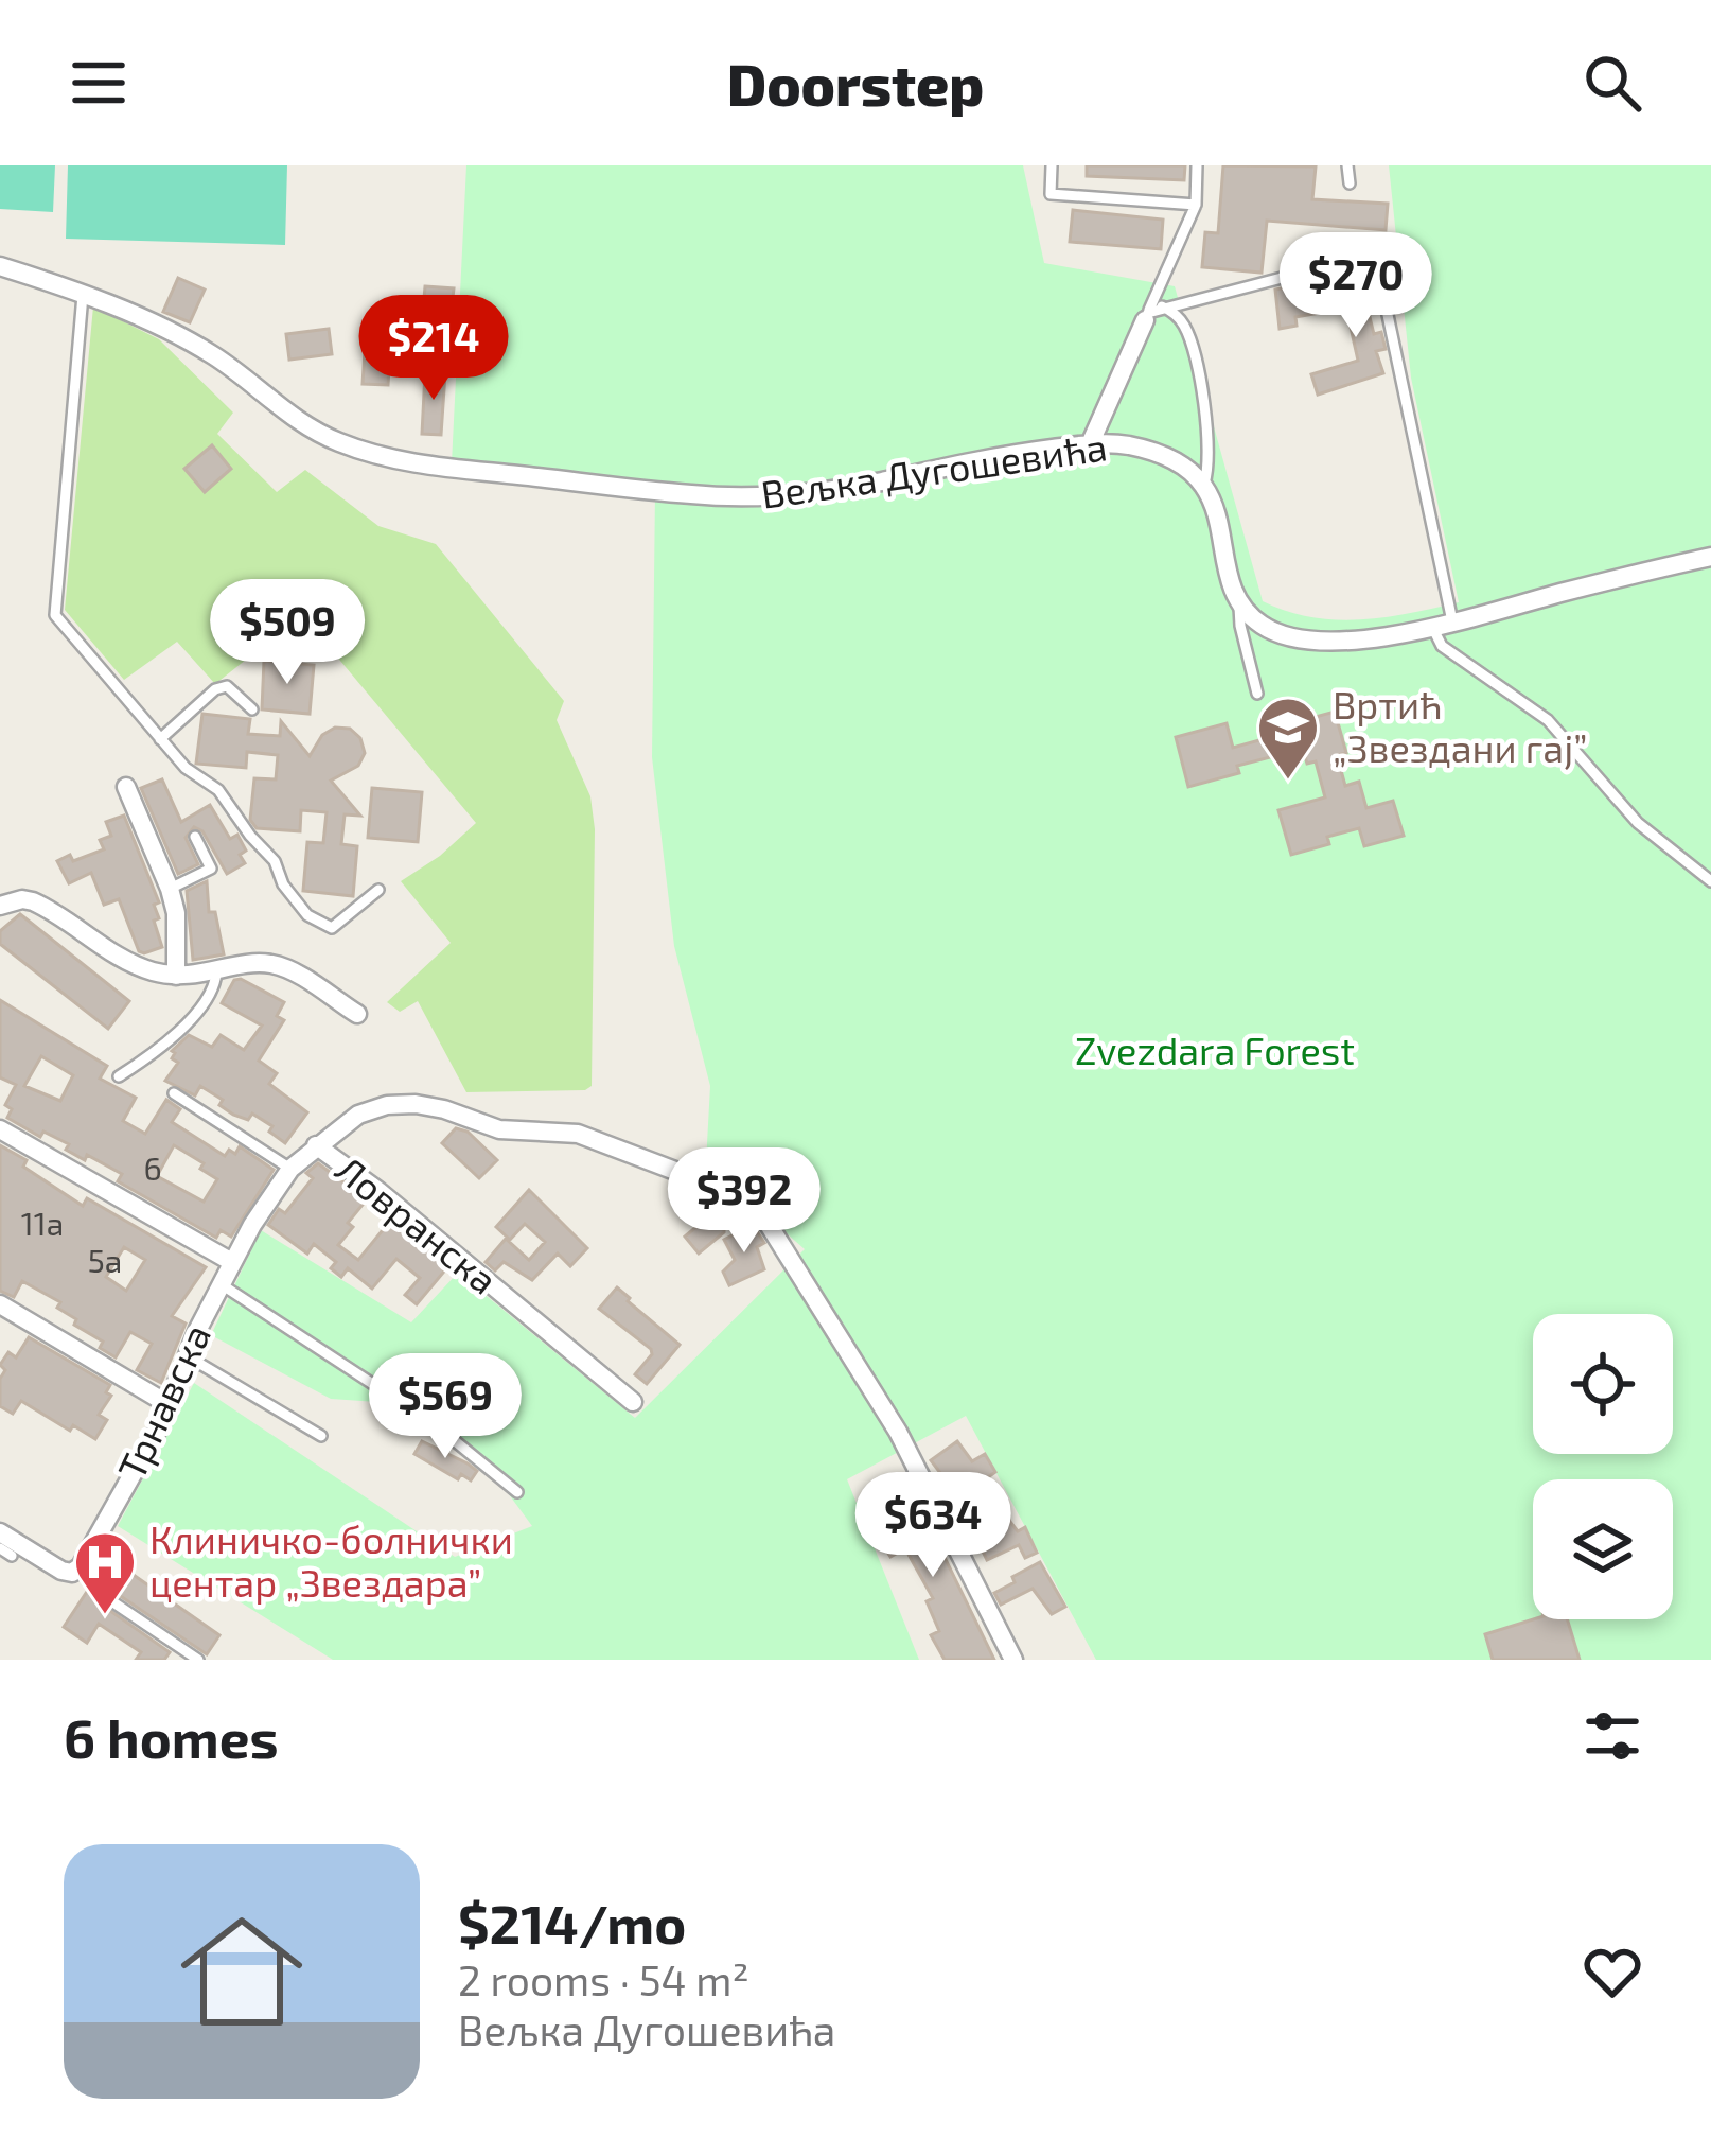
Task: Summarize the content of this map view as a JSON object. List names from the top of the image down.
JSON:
{
  "streets": {
    "street": ["Вељка Дугошевића", "Ловранска", "Трнавска"]
  },
  "crossings": [
    ["Ловранска", "Трнавска"]
  ],
  "parks": ["Zvezdara Forest"],
  "places": {
    "school or university": ["Вртић „Звездани гај”"],
    "hospital": ["Клиничко-болнички центар „Звездара”"]
  },
  "house_numbers": ["6", "11a", "5a"],
  "page": {
    "header": "Doorstep",
    "price": [
      "$270",
      "$214",
      "$509",
      "$392",
      "$569",
      "$634"
    ],
    "heading": "6 homes",
    "list": [
      {
        "name": "$214/mo",
        "note": "2 rooms · 54 m² · Вељка Дугошевића"
      }
    ]
  }
}
